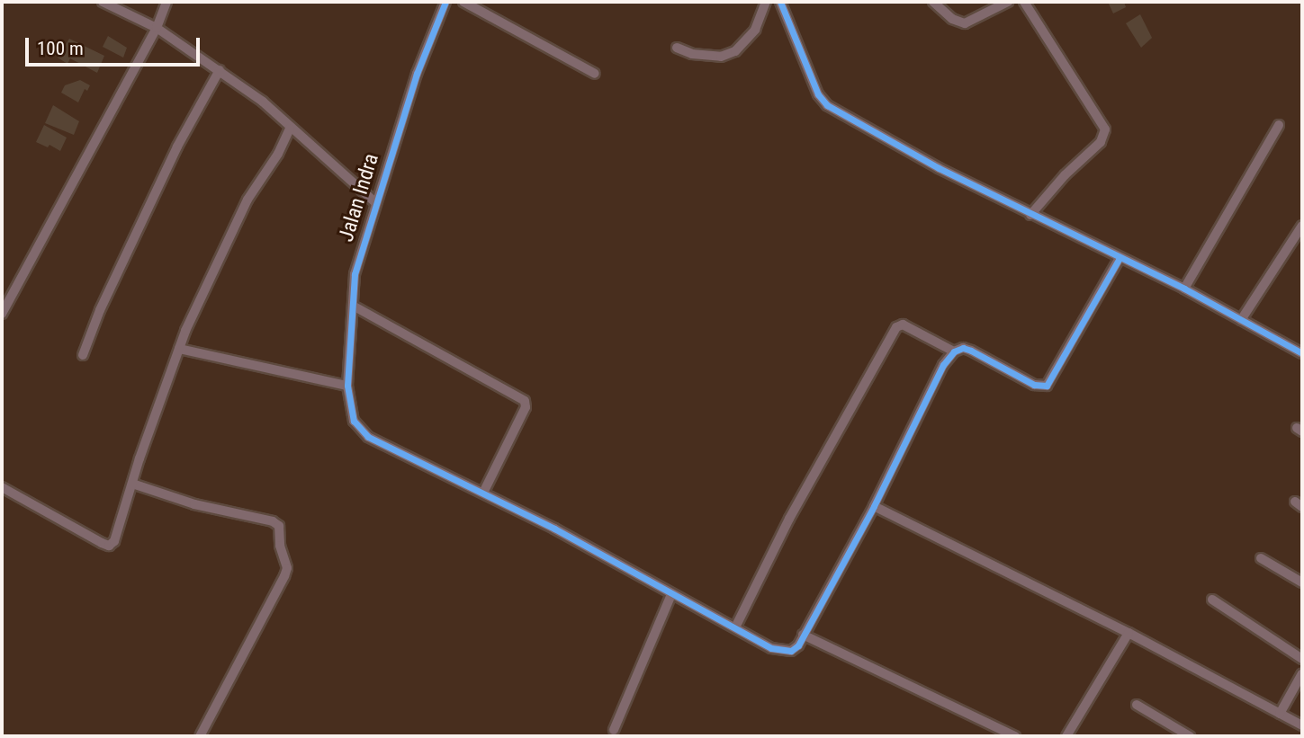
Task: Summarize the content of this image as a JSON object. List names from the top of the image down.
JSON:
{
  "streets": {
    "street": ["Jalan Indra"]
  },
  "scale_bar": "100 m"
}
